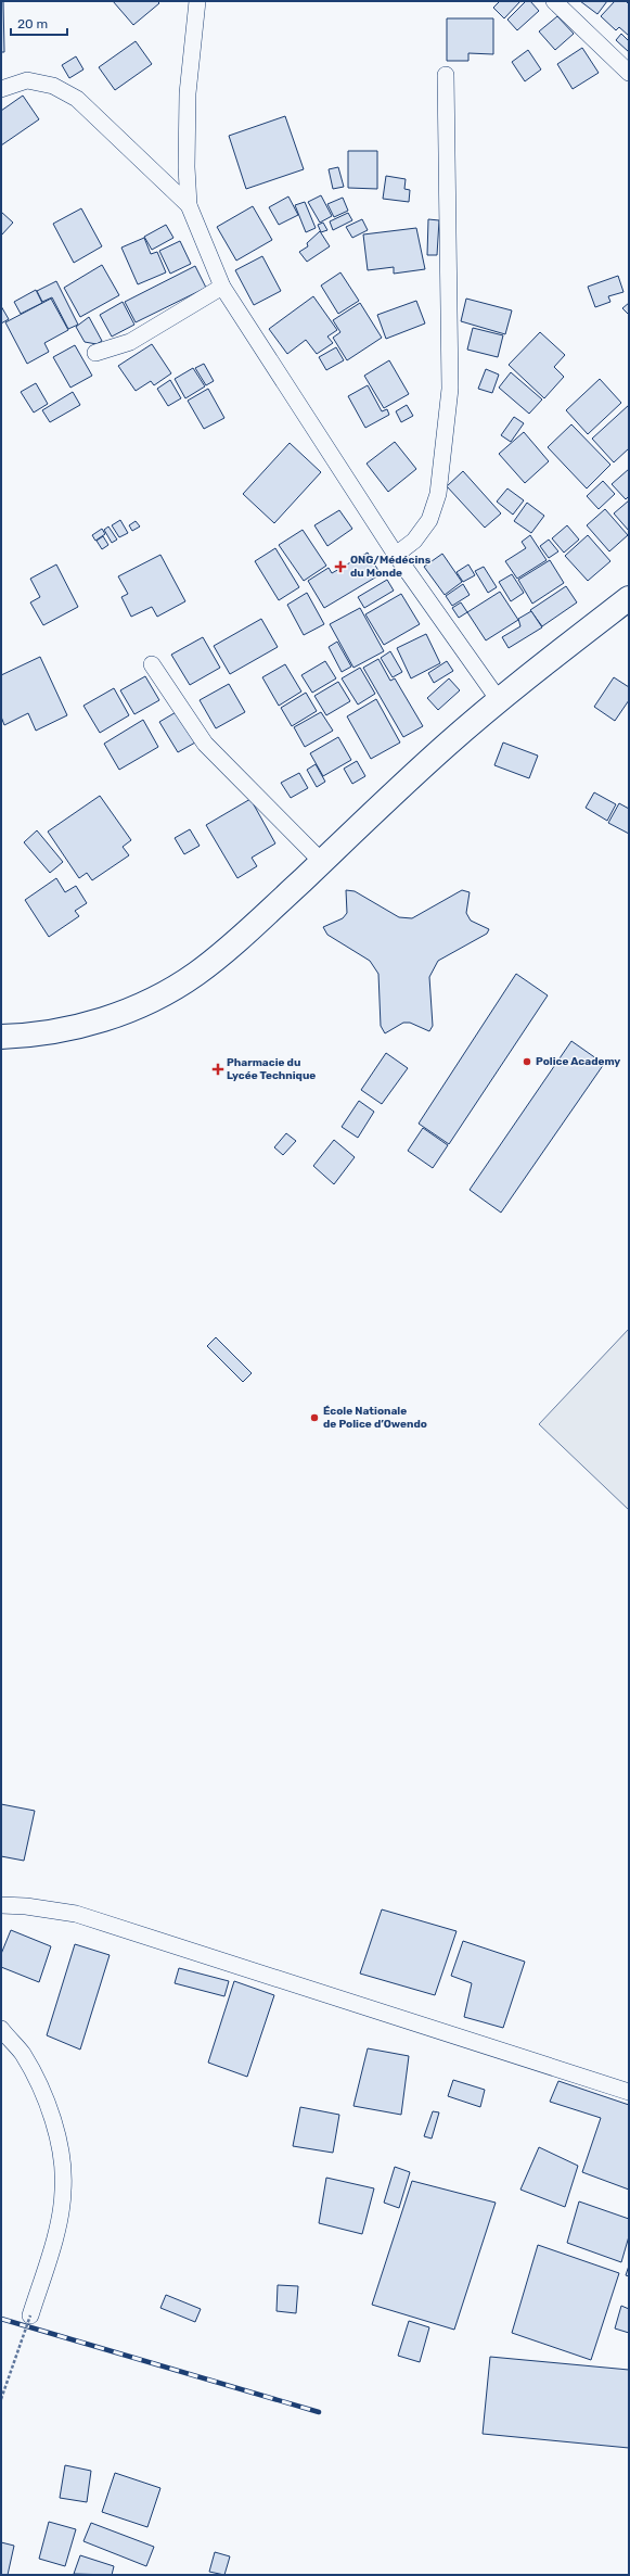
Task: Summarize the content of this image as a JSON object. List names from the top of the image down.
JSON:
{
  "places": {
    "health": ["ONG/Médécins du Monde", "Pharmacie du Lycée Technique"],
    "other": ["Police Academy", "École Nationale de Police d’Owendo"]
  },
  "scale_bar": "20 m"
}
